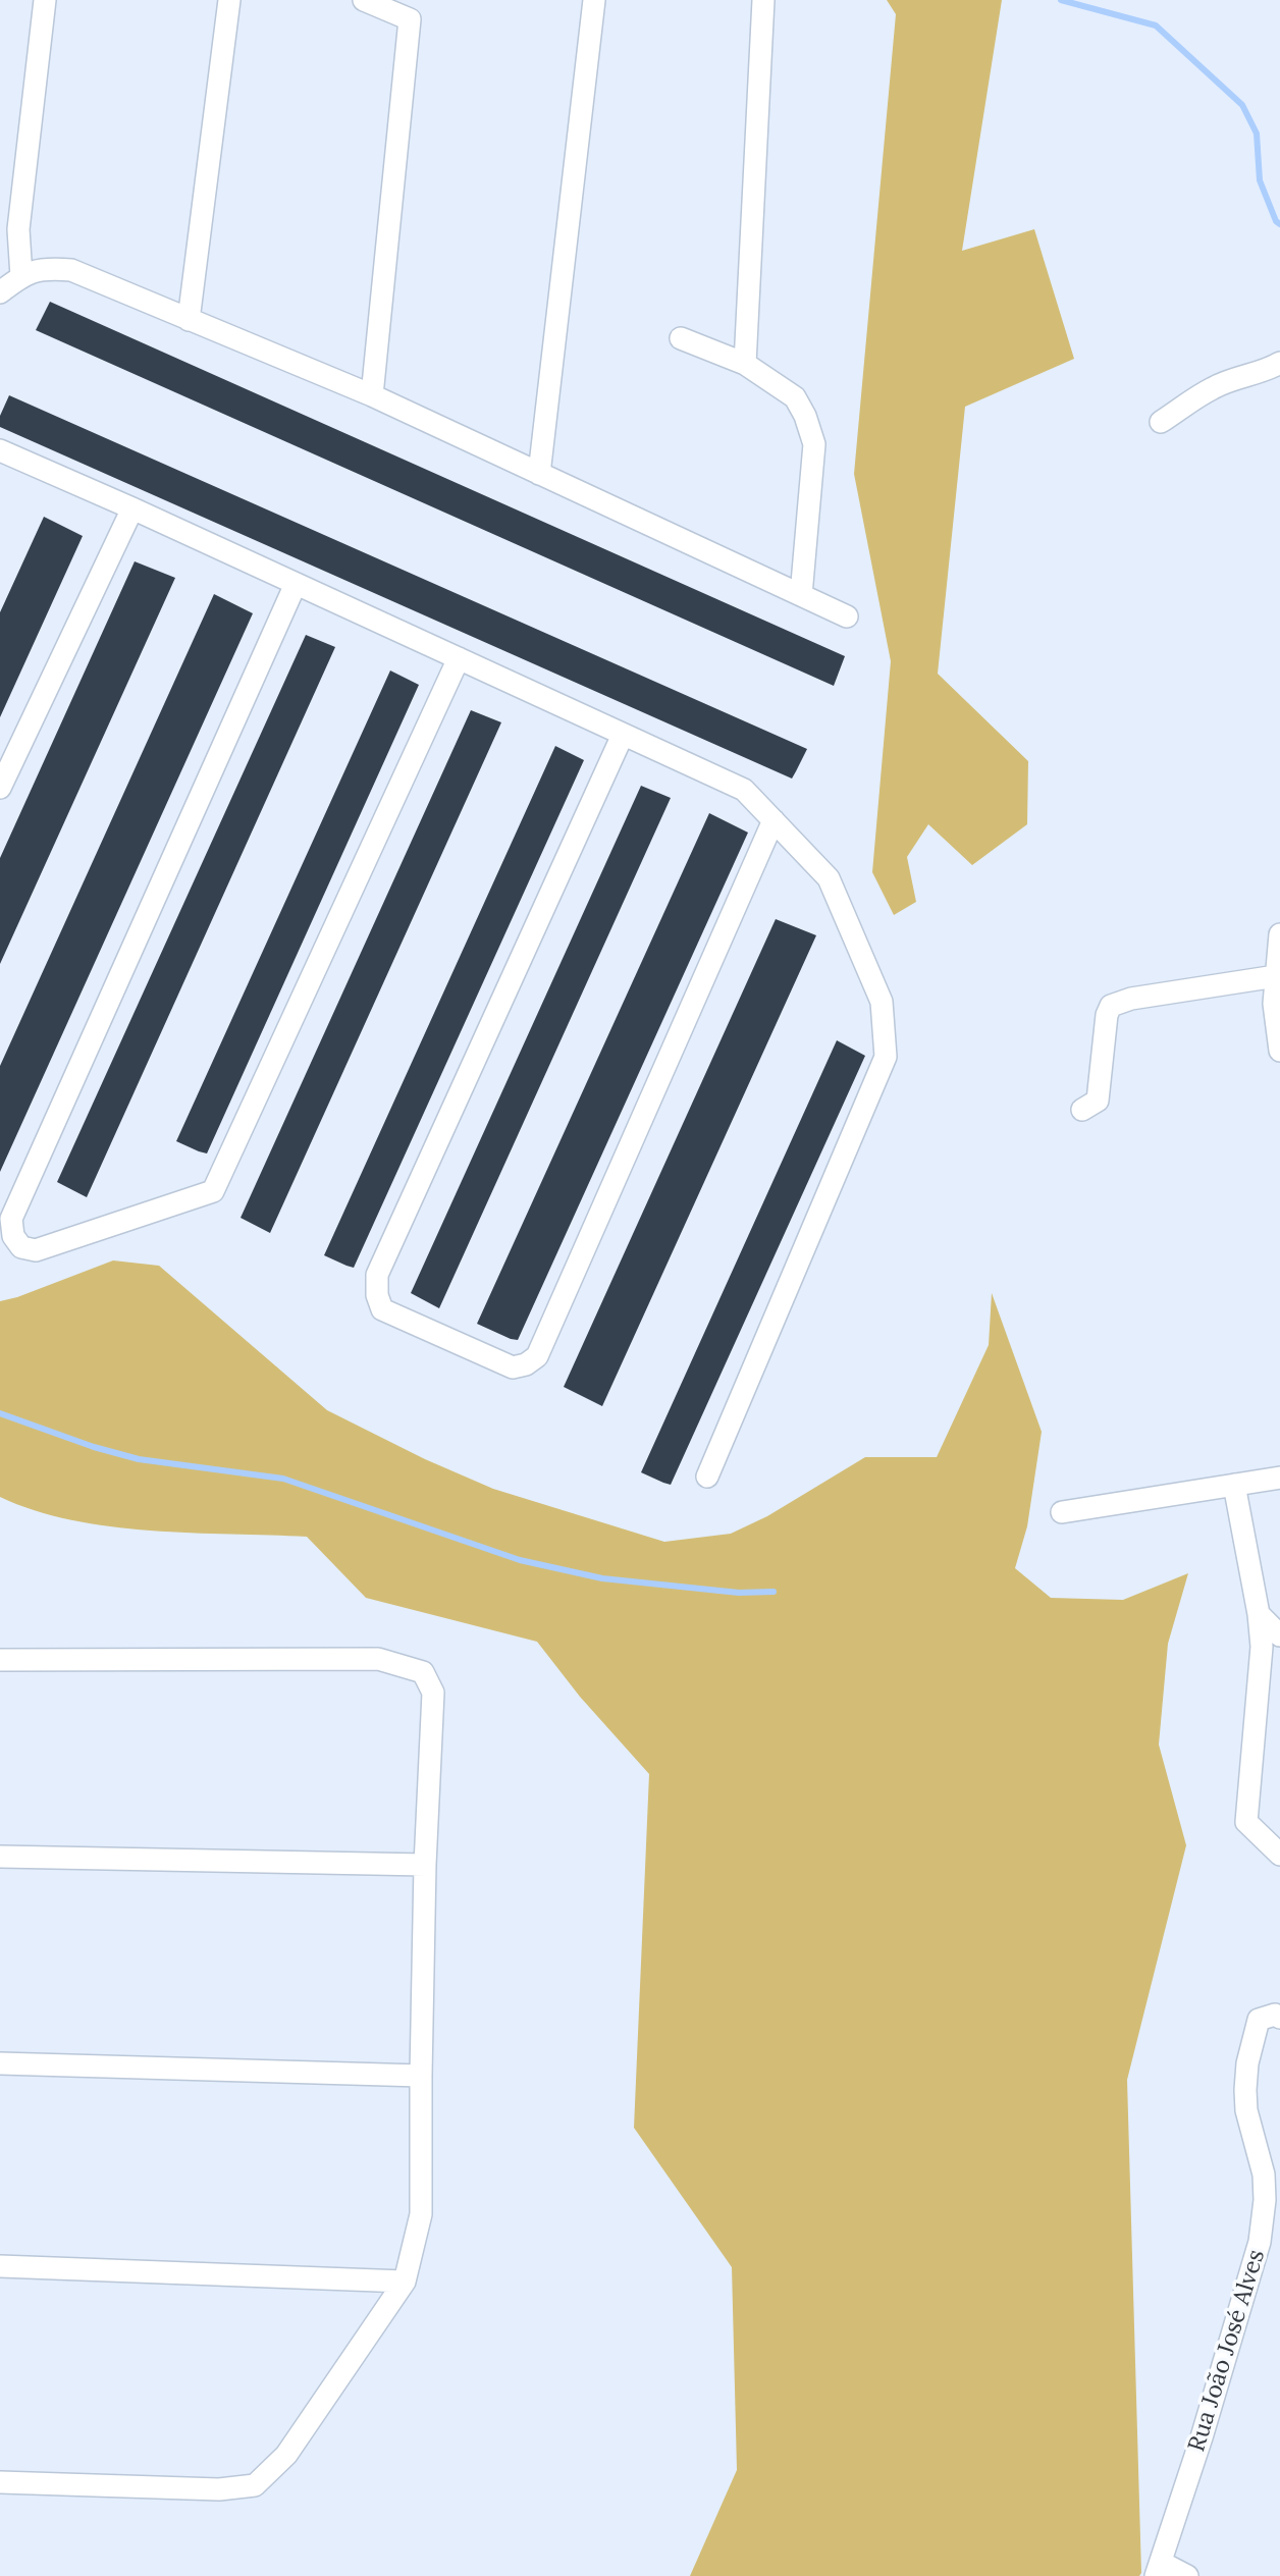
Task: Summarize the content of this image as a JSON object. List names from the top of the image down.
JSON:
{
  "streets": {
    "street": ["Rua João José Alves"]
  }
}
